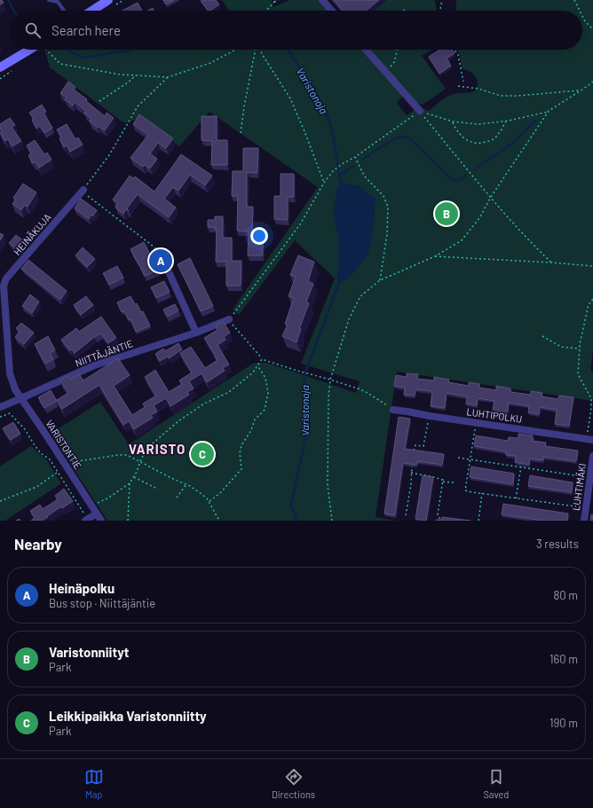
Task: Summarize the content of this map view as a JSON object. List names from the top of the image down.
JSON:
{
  "streets": {
    "street": [
      "HEINÄKUJA",
      "NIITTÄJÄNTIE",
      "LUHTIPOLKU",
      "VARISTONTIE",
      "LUHTIMÄKI"
    ]
  },
  "crossings": [
    ["HEINÄKUJA", "NIITTÄJÄNTIE"],
    ["HEINÄKUJA", "VARISTONTIE"],
    ["NIITTÄJÄNTIE", "VARISTONTIE"]
  ],
  "districts": ["VARISTO"],
  "water": ["Varistonoja"],
  "page": {
    "search": "Search here",
    "pins": ["B", "A", "C"],
    "heading": ["Nearby", "3 results"],
    "list": [
      {
        "mark": "A",
        "name": "Heinäpolku",
        "note": "Bus stop · Niittäjäntie",
        "value": "80 m"
      },
      {
        "mark": "B",
        "name": "Varistonniityt",
        "note": "Park",
        "value": "160 m"
      },
      {
        "mark": "C",
        "name": "Leikkipaikka Varistonniitty",
        "note": "Park",
        "value": "190 m"
      }
    ],
    "nav": ["Map", "Directions", "Saved"]
  }
}
